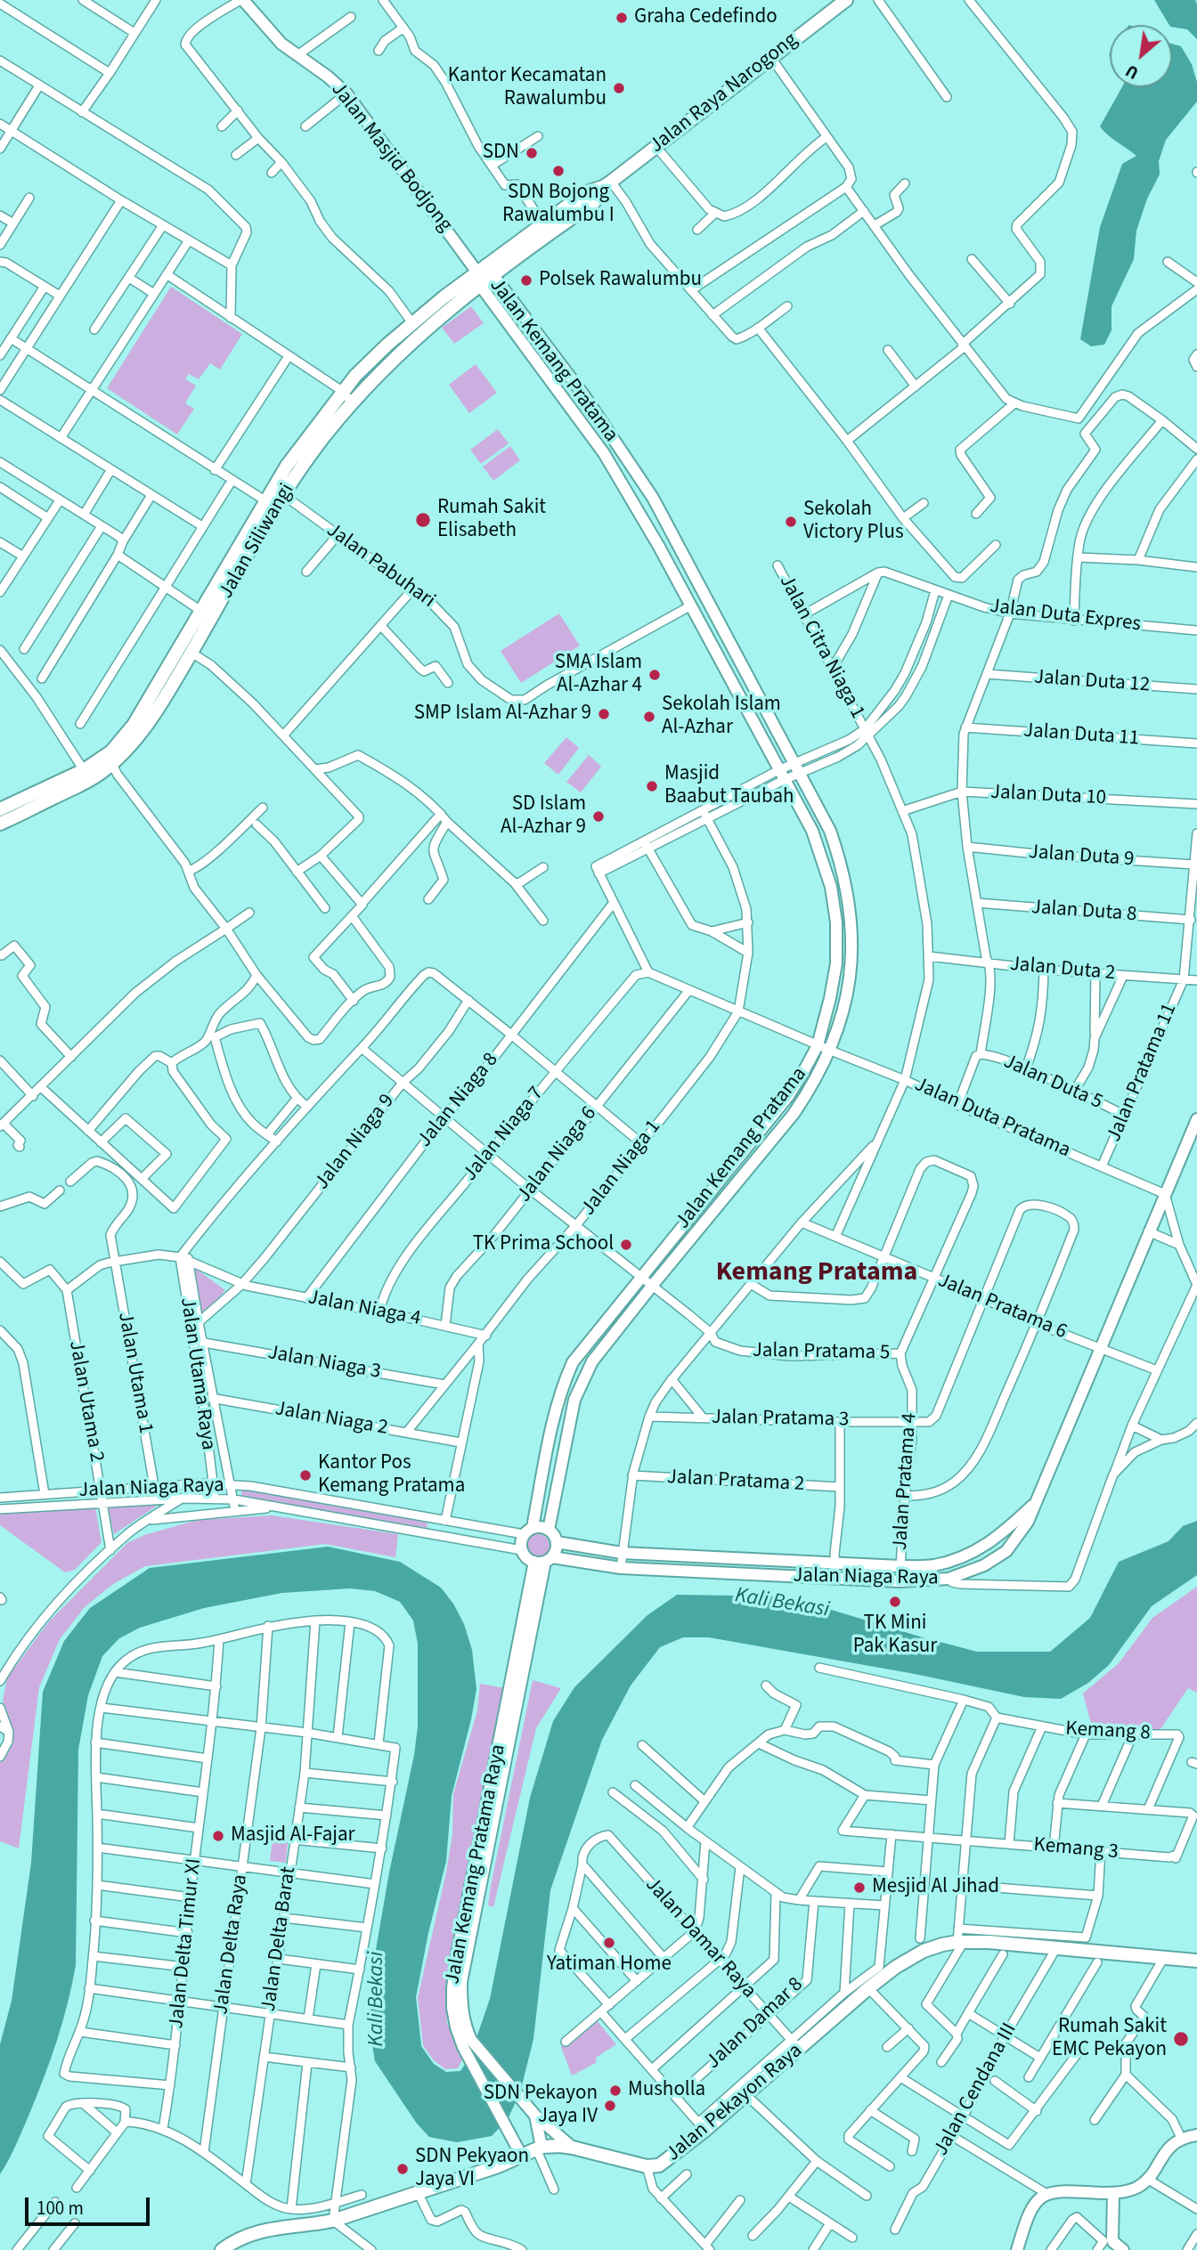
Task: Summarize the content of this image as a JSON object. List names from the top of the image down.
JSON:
{
  "streets": {
    "main road": ["Jalan Raya Narogong", "Jalan Siliwangi", "Jalan Pekayon Raya"],
    "street": [
      "Jalan Masjid Bodjong",
      "Jalan Kemang Pratama",
      "Jalan Pabuhari",
      "Jalan Duta Expres",
      "Jalan Citra Niaga 1",
      "Jalan Duta 12",
      "Jalan Duta 11",
      "Jalan Duta 10",
      "Jalan Duta 9",
      "Jalan Duta 8",
      "Jalan Duta 2",
      "Jalan Pratama 11",
      "Jalan Duta 5",
      "Jalan Niaga 8",
      "Jalan Duta Pratama",
      "Jalan Niaga 7",
      "Jalan Niaga 9",
      "Jalan Niaga 6",
      "Jalan Niaga 1",
      "Jalan Pratama 6",
      "Jalan Niaga 4",
      "Jalan Pratama 5",
      "Jalan Niaga 3",
      "Jalan Utama 1",
      "Jalan Utama Raya",
      "Jalan Utama 2",
      "Jalan Niaga 2",
      "Jalan Pratama 3",
      "Jalan Pratama 2",
      "Jalan Pratama 4",
      "Jalan Niaga Raya",
      "Kemang 8",
      "Kemang 3",
      "Jalan Kemang Pratama Raya",
      "Jalan Damar Raya",
      "Jalan Delta Barat",
      "Jalan Delta Timur XI",
      "Jalan Delta Raya",
      "Jalan Damar 8",
      "Jalan Cendana III"
    ]
  },
  "crossings": [
    ["Jalan Raya Narogong", "Jalan Siliwangi"],
    ["Jalan Masjid Bodjong", "Jalan Kemang Pratama"],
    ["Jalan Masjid Bodjong", "Jalan Siliwangi"],
    ["Jalan Kemang Pratama", "Jalan Siliwangi"],
    ["Jalan Kemang Pratama", "Jalan Pabuhari"],
    ["Jalan Kemang Pratama", "Jalan Duta Pratama"],
    ["Jalan Kemang Pratama", "Jalan Pratama 5"],
    ["Jalan Kemang Pratama", "Jalan Niaga Raya"],
    ["Jalan Kemang Pratama", "Jalan Kemang Pratama Raya"],
    ["Jalan Siliwangi", "Jalan Pabuhari"],
    ["Jalan Citra Niaga 1", "Jalan Duta 10"],
    ["Jalan Citra Niaga 1", "Jalan Duta 2"],
    ["Jalan Citra Niaga 1", "Jalan Duta Pratama"],
    ["Jalan Citra Niaga 1", "Jalan Pratama 6"],
    ["Jalan Duta 9", "Jalan Pratama 11"],
    ["Jalan Duta 8", "Jalan Pratama 11"],
    ["Jalan Duta 2", "Jalan Pratama 11"],
    ["Jalan Pratama 11", "Jalan Duta 5"],
    ["Jalan Pratama 11", "Jalan Duta Pratama"],
    ["Jalan Niaga 8", "Jalan Niaga 4"],
    ["Jalan Niaga 8", "Jalan Pratama 5"],
    ["Jalan Duta Pratama", "Jalan Niaga 7"],
    ["Jalan Duta Pratama", "Jalan Niaga 6"],
    ["Jalan Duta Pratama", "Jalan Niaga 1"],
    ["Jalan Duta Pratama", "Jalan Niaga Raya"],
    ["Jalan Niaga 7", "Jalan Niaga 4"],
    ["Jalan Niaga 7", "Jalan Pratama 5"],
    ["Jalan Niaga 9", "Jalan Niaga 4"],
    ["Jalan Niaga 9", "Jalan Pratama 5"],
    ["Jalan Niaga 6", "Jalan Niaga 4"],
    ["Jalan Niaga 6", "Jalan Pratama 5"],
    ["Jalan Niaga 1", "Jalan Niaga 4"],
    ["Jalan Niaga 1", "Jalan Pratama 5"],
    ["Jalan Niaga 1", "Jalan Niaga 3"],
    ["Jalan Niaga 1", "Jalan Niaga 2"],
    ["Jalan Pratama 6", "Jalan Pratama 3"],
    ["Jalan Pratama 6", "Jalan Niaga Raya"],
    ["Jalan Niaga 4", "Jalan Utama Raya"],
    ["Jalan Pratama 5", "Jalan Pratama 4"],
    ["Jalan Utama 1", "Jalan Niaga Raya"],
    ["Jalan Utama Raya", "Jalan Niaga 2"],
    ["Jalan Utama Raya", "Jalan Niaga Raya"],
    ["Jalan Utama 2", "Jalan Niaga Raya"],
    ["Jalan Pratama 3", "Jalan Pratama 4"],
    ["Jalan Pratama 4", "Jalan Niaga Raya"],
    ["Jalan Niaga Raya", "Jalan Kemang Pratama Raya"],
    ["Kemang 8", "Kemang 3"],
    ["Jalan Kemang Pratama Raya", "Jalan Pekayon Raya"],
    ["Jalan Damar Raya", "Jalan Damar 8"],
    ["Jalan Damar Raya", "Jalan Pekayon Raya"],
    ["Jalan Cendana III", "Jalan Pekayon Raya"]
  ],
  "districts": ["Kemang Pratama"],
  "water": ["Kali Bekasi"],
  "places": [
    "Graha Cedefindo",
    "Kantor Kecamatan Rawalumbu",
    "SDN",
    "SDN Bojong Rawalumbu I",
    "Polsek Rawalumbu",
    "Rumah Sakit Elisabeth",
    "Sekolah Victory Plus",
    "SMA Islam Al-Azhar 4",
    "SMP Islam Al-Azhar 9",
    "Sekolah Islam Al-Azhar",
    "Masjid Baabut Taubah",
    "SD Islam Al-Azhar 9",
    "TK Prima School",
    "Kantor Pos Kemang Pratama",
    "TK Mini Pak Kasur",
    "Masjid Al-Fajar",
    "Mesjid Al Jihad",
    "Yatiman Home",
    "Rumah Sakit EMC Pekayon",
    "Musholla",
    "SDN Pekayon Jaya IV",
    "SDN Pekyaon Jaya VI"
  ],
  "scale_bar": "100 m",
  "north": "bottom left"
}
